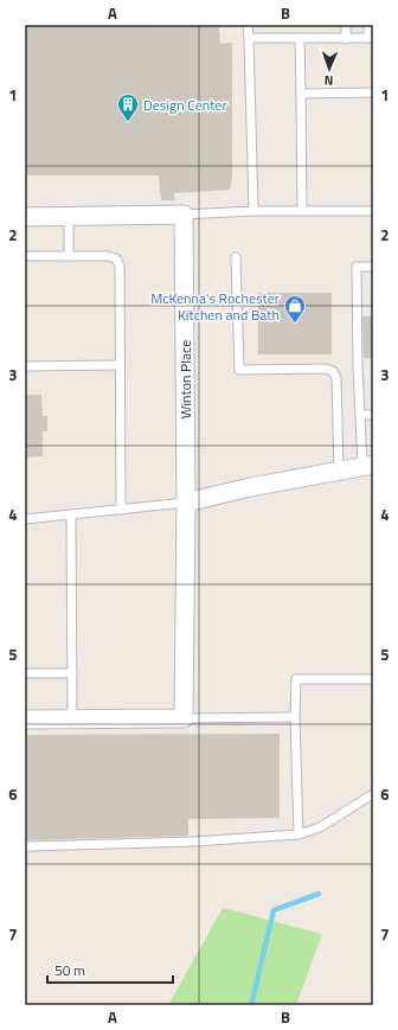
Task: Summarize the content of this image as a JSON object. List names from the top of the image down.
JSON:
{
  "streets": {
    "street": ["Winton Place"]
  },
  "places": {
    "building": ["Design Center"],
    "shop": ["McKenna's Rochester Kitchen and Bath"]
  },
  "scale_bar": "50 m",
  "north": "bottom",
  "grid": {
    "columns": ["A", "B"],
    "rows": [
      "1",
      "2",
      "3",
      "4",
      "5",
      "6",
      "7"
    ]
  }
}
